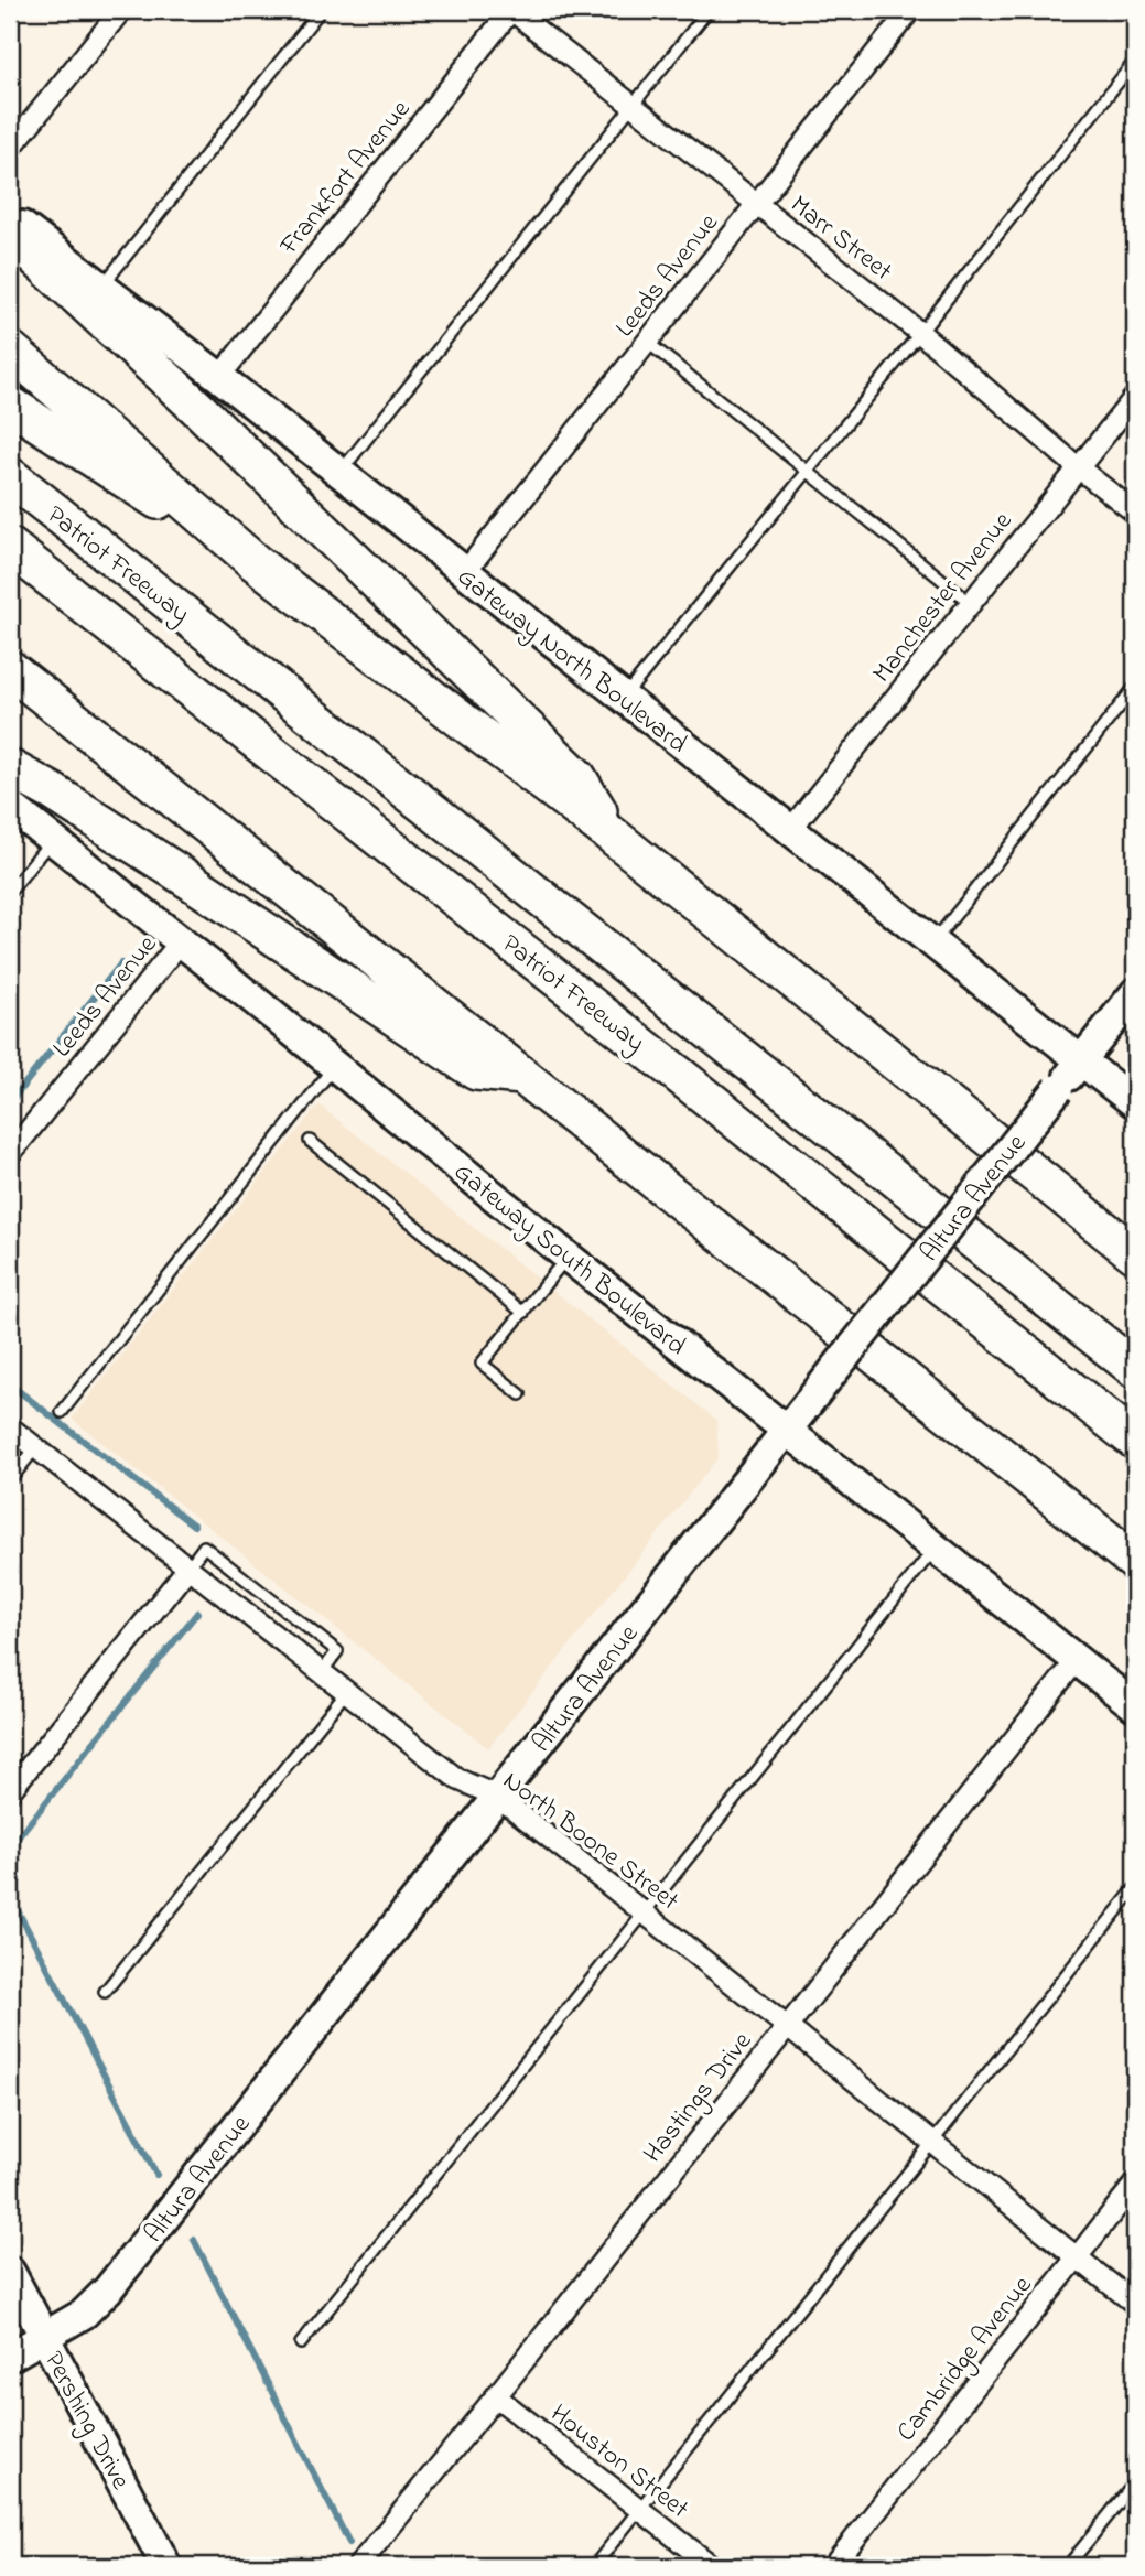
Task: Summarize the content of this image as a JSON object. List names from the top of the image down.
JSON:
{
  "streets": {
    "highway": ["Patriot Freeway"],
    "main road": [
      "Gateway North Boulevard",
      "Altura Avenue",
      "Gateway South Boulevard",
      "Pershing Drive"
    ],
    "street": [
      "Frankfort Avenue",
      "Marr Street",
      "Leeds Avenue",
      "Manchester Avenue",
      "North Boone Street",
      "Hastings Drive",
      "Cambridge Avenue",
      "Houston Street"
    ]
  },
  "crossings": [
    ["Frankfort Avenue", "Marr Street"],
    ["Frankfort Avenue", "Gateway North Boulevard"],
    ["Marr Street", "Leeds Avenue"],
    ["Marr Street", "Manchester Avenue"],
    ["Leeds Avenue", "Gateway North Boulevard"],
    ["Leeds Avenue", "Gateway South Boulevard"],
    ["Manchester Avenue", "Gateway North Boulevard"],
    ["Gateway North Boulevard", "Altura Avenue"],
    ["Altura Avenue", "Gateway South Boulevard"],
    ["Altura Avenue", "North Boone Street"],
    ["Altura Avenue", "Pershing Drive"],
    ["Gateway South Boulevard", "Hastings Drive"],
    ["North Boone Street", "Hastings Drive"],
    ["North Boone Street", "Cambridge Avenue"],
    ["Hastings Drive", "Houston Street"]
  ]
}
